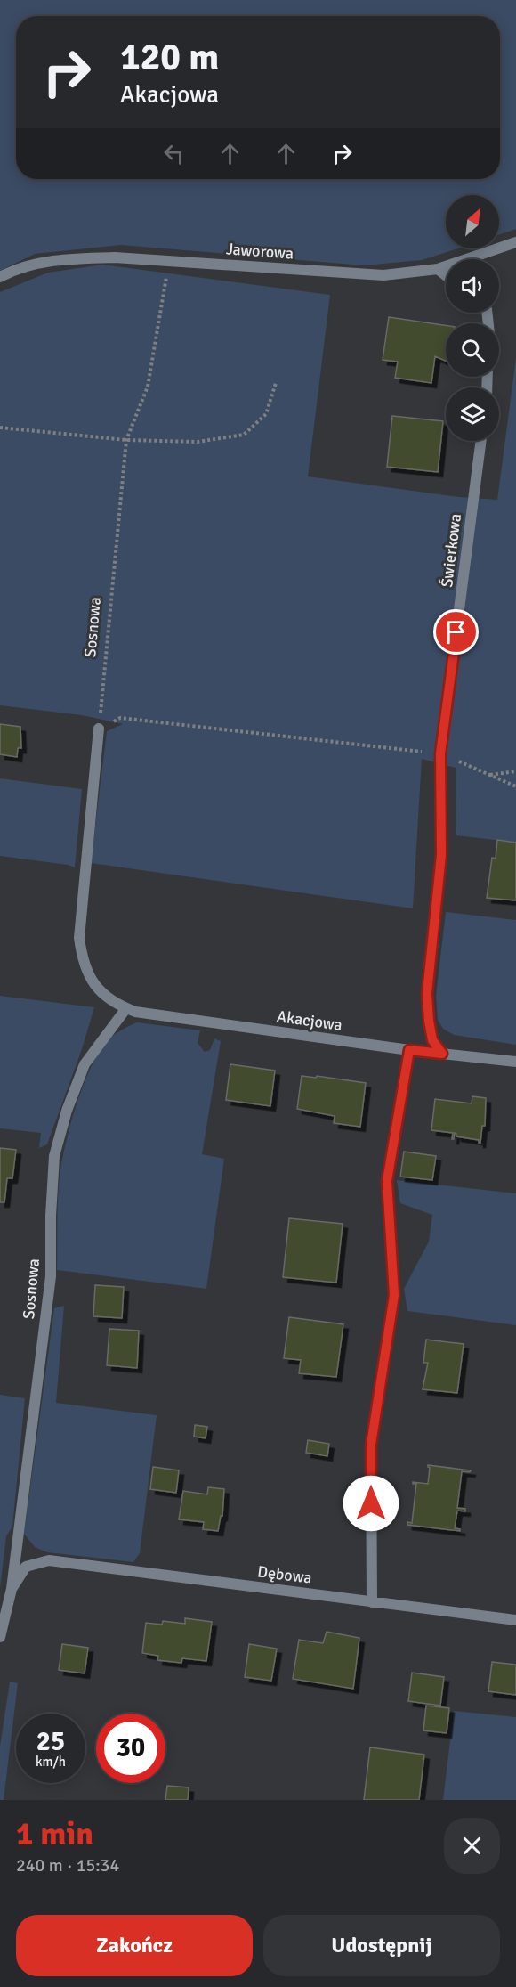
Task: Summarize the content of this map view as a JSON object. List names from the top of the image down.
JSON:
{
  "streets": {
    "street": [
      "Jaworowa",
      "Świerkowa",
      "Sosnowa",
      "Akacjowa",
      "Dębowa"
    ]
  },
  "crossings": [
    ["Jaworowa", "Sosnowa"],
    ["Świerkowa", "Akacjowa"],
    ["Sosnowa", "Akacjowa"],
    ["Sosnowa", "Dębowa"]
  ],
  "north": "top right",
  "page": {
    "turn": ["120 m", "Akacjowa"],
    "speed": "25 km/h",
    "limit": "30",
    "heading": ["1 min", "240 m · 15:34"],
    "buttons": ["Zakończ", "Udostępnij"]
  }
}
